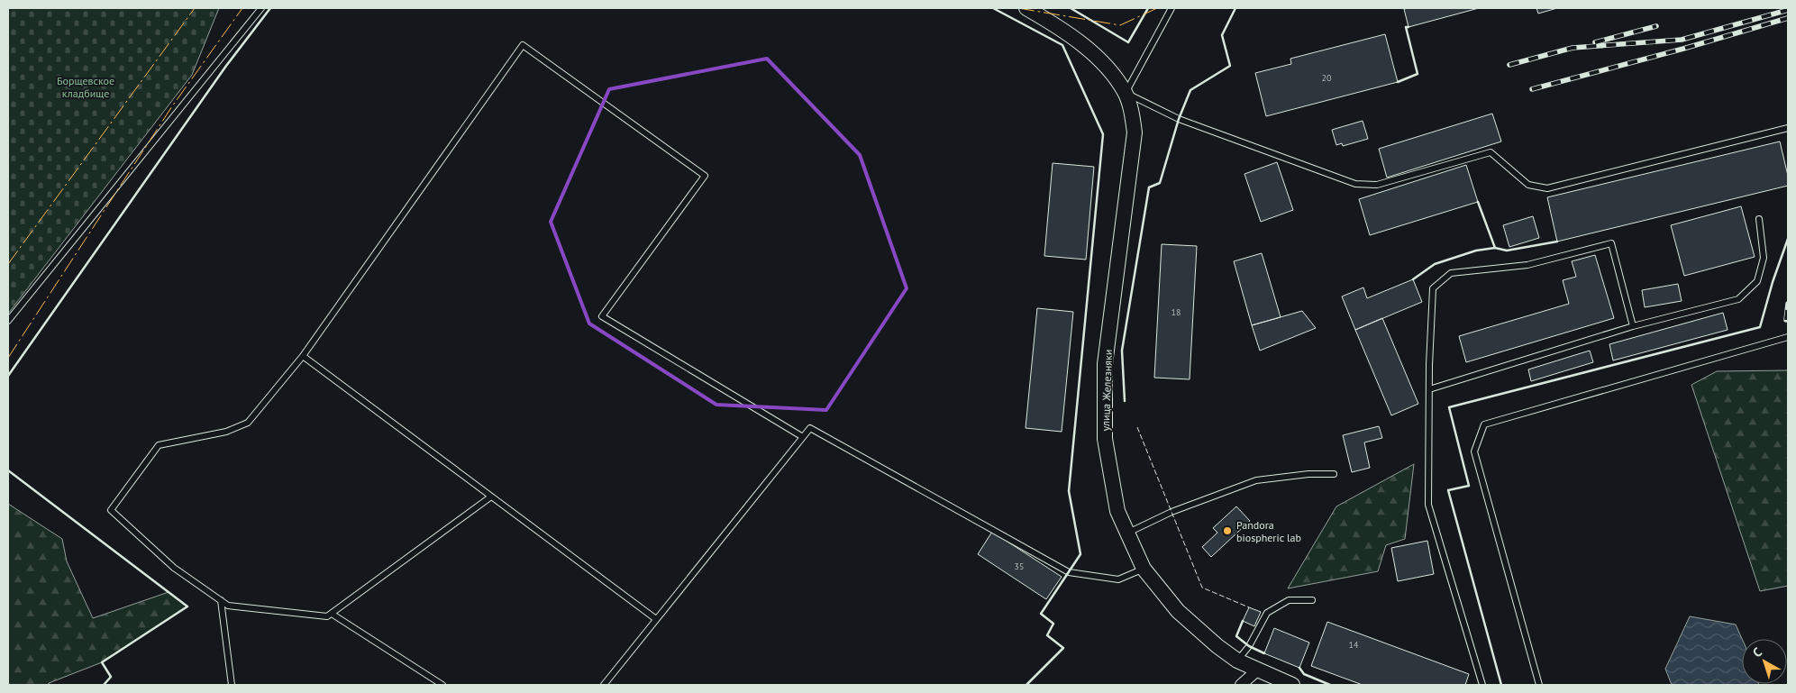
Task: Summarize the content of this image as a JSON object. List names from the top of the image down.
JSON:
{
  "streets": {
    "street": ["улица Железняки"]
  },
  "parks": ["Борщевское кладбище"],
  "places": ["Pandora biospheric lab"],
  "house_numbers": [
    "20",
    "18",
    "35",
    "14"
  ],
  "north": "top left"
}
